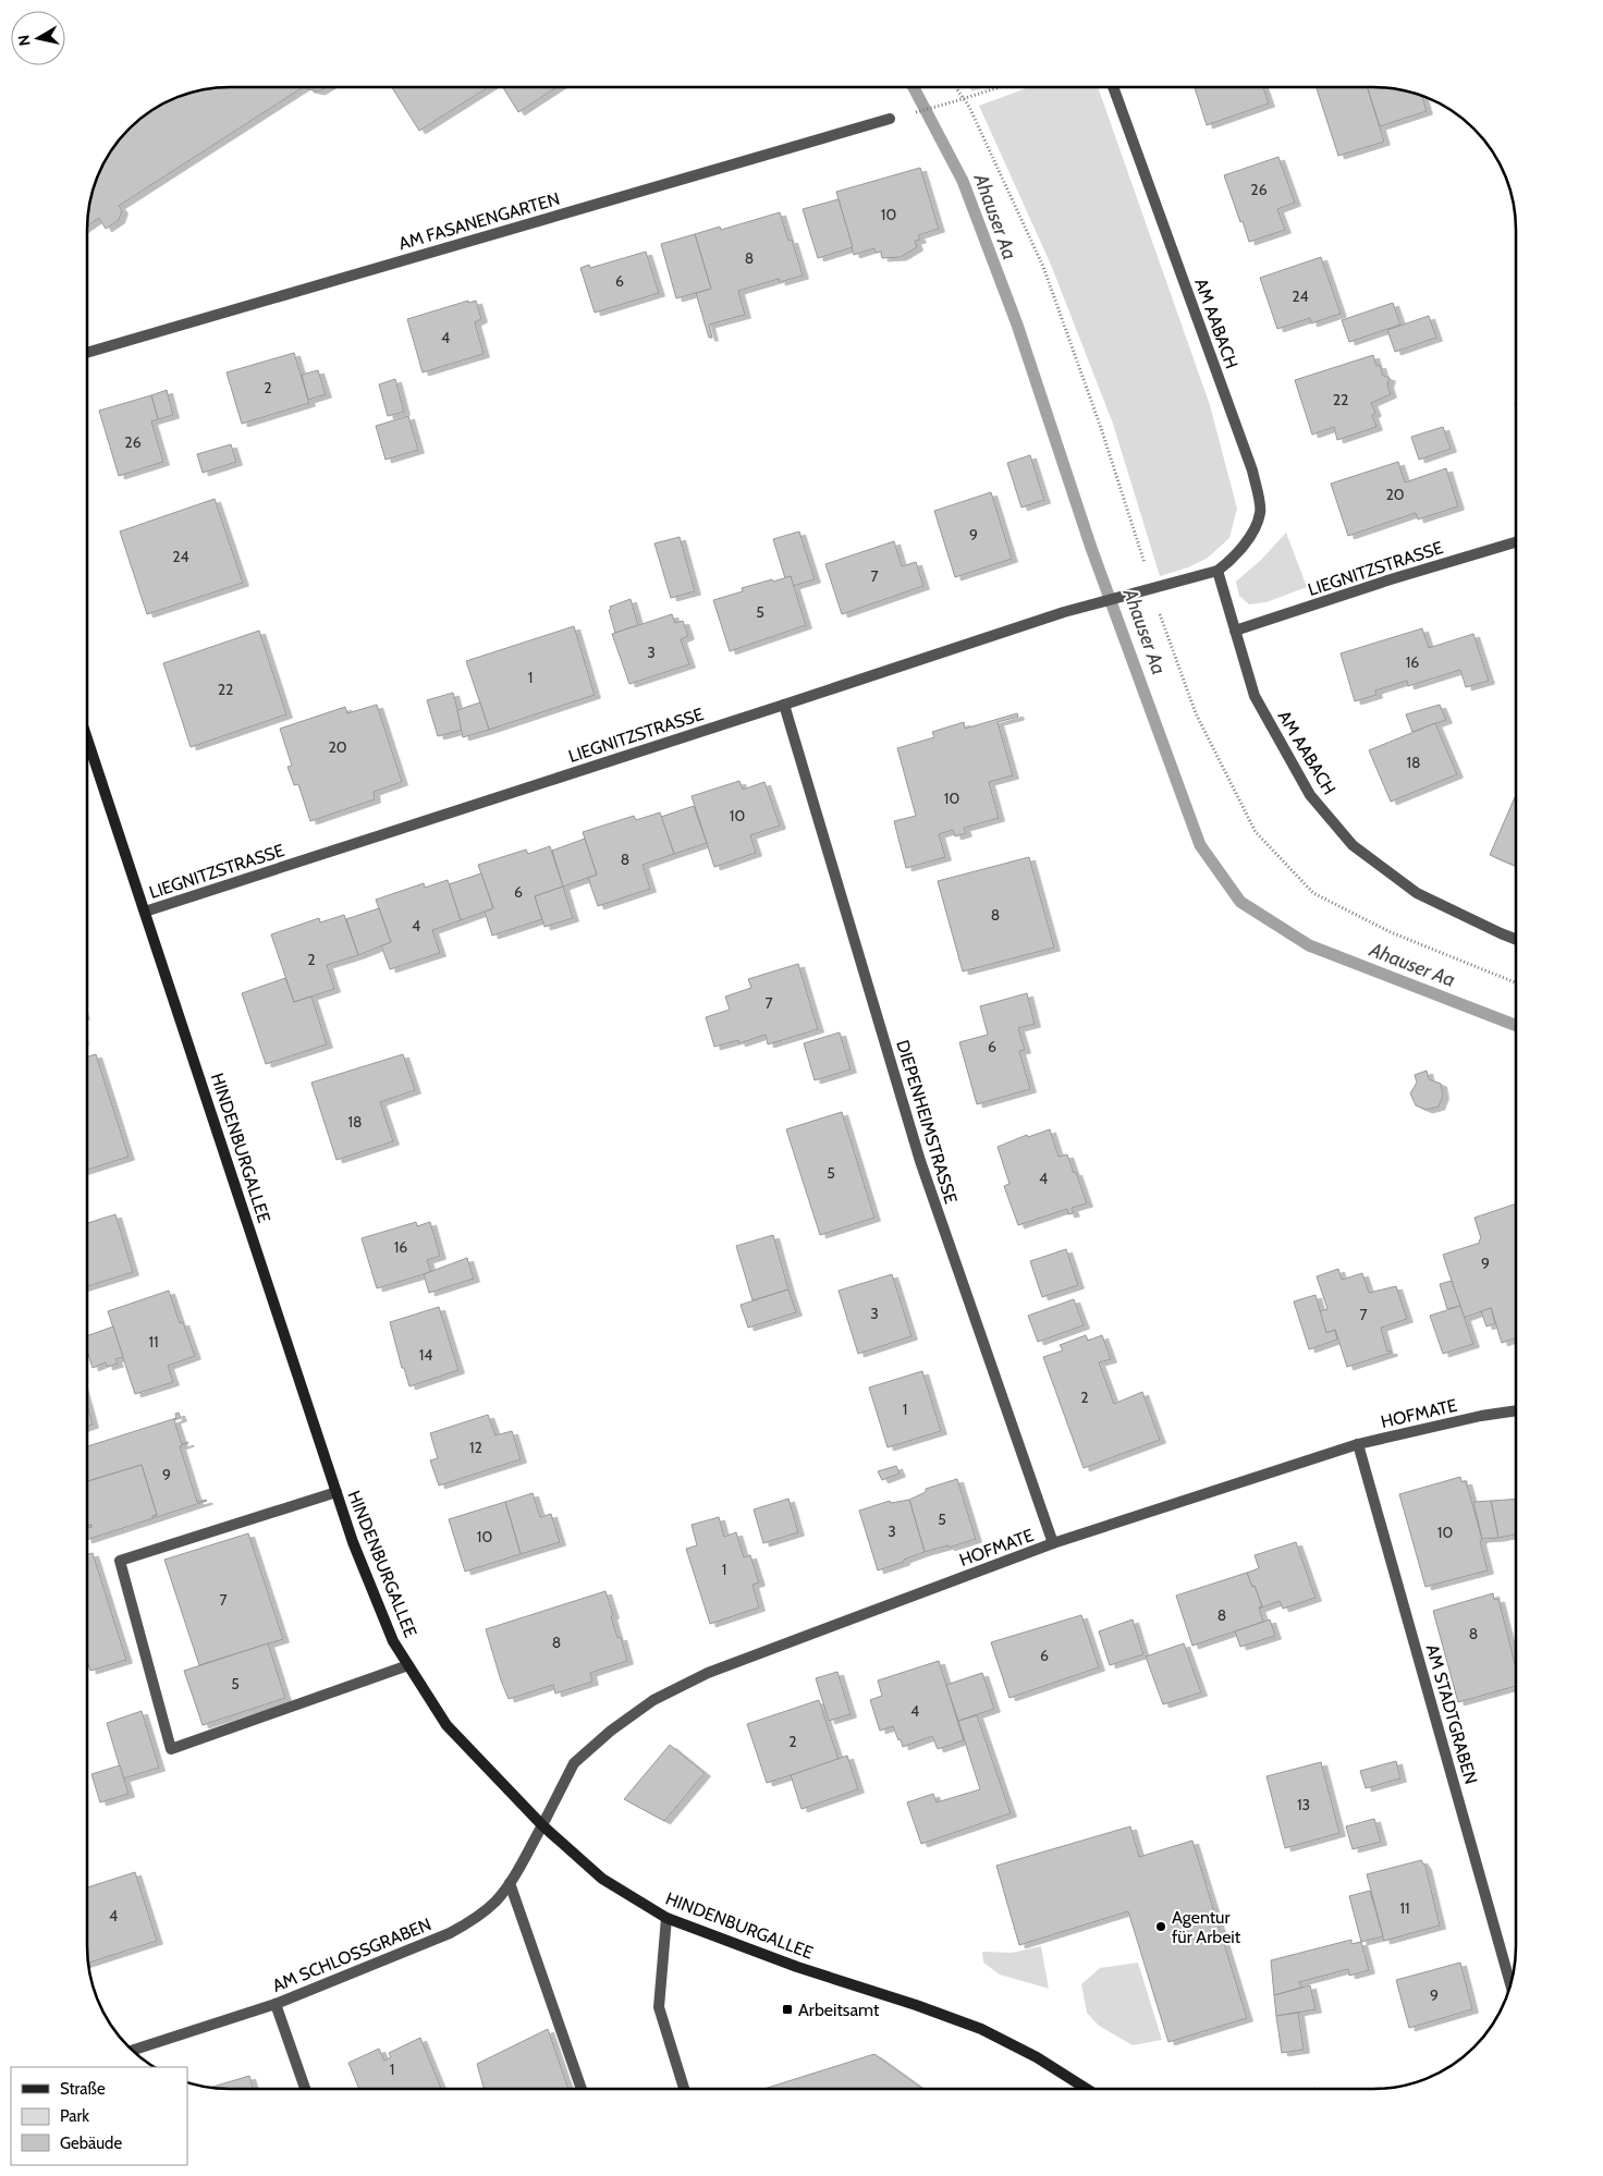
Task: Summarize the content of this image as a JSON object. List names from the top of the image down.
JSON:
{
  "streets": {
    "street": [
      "AM FASANENGARTEN",
      "AM AABACH",
      "LIEGNITZSTRASSE",
      "DIEPENHEIMSTRASSE",
      "HINDENBURGALLEE",
      "HOFMATE",
      "AM STADTGRABEN",
      "AM SCHLOSSGRABEN"
    ]
  },
  "crossings": [
    ["AM AABACH", "LIEGNITZSTRASSE"],
    ["LIEGNITZSTRASSE", "DIEPENHEIMSTRASSE"],
    ["LIEGNITZSTRASSE", "HINDENBURGALLEE"],
    ["DIEPENHEIMSTRASSE", "HOFMATE"],
    ["HINDENBURGALLEE", "HOFMATE"],
    ["HINDENBURGALLEE", "AM SCHLOSSGRABEN"],
    ["HOFMATE", "AM STADTGRABEN"],
    ["HOFMATE", "AM SCHLOSSGRABEN"]
  ],
  "water": ["Ahauser Aa"],
  "places": {
    "other": ["Agentur für Arbeit"],
    "transit": ["Arbeitsamt"]
  },
  "house_numbers": [
    "26",
    "10",
    "8",
    "6",
    "24",
    "4",
    "2",
    "22",
    "26",
    "20",
    "9",
    "24",
    "7",
    "5",
    "3",
    "16",
    "1",
    "22",
    "20",
    "18",
    "10",
    "10",
    "8",
    "6",
    "8",
    "4",
    "2",
    "7",
    "6",
    "18",
    "5",
    "4",
    "16",
    "9",
    "3",
    "7",
    "11",
    "14",
    "2",
    "1",
    "12",
    "9",
    "5",
    "3",
    "10",
    "10",
    "1",
    "7",
    "8",
    "8",
    "8",
    "6",
    "5",
    "4",
    "2",
    "13",
    "11",
    "4",
    "9",
    "1"
  ],
  "legend": ["Straße", "Park", "Gebäude"],
  "north": "left"
}
